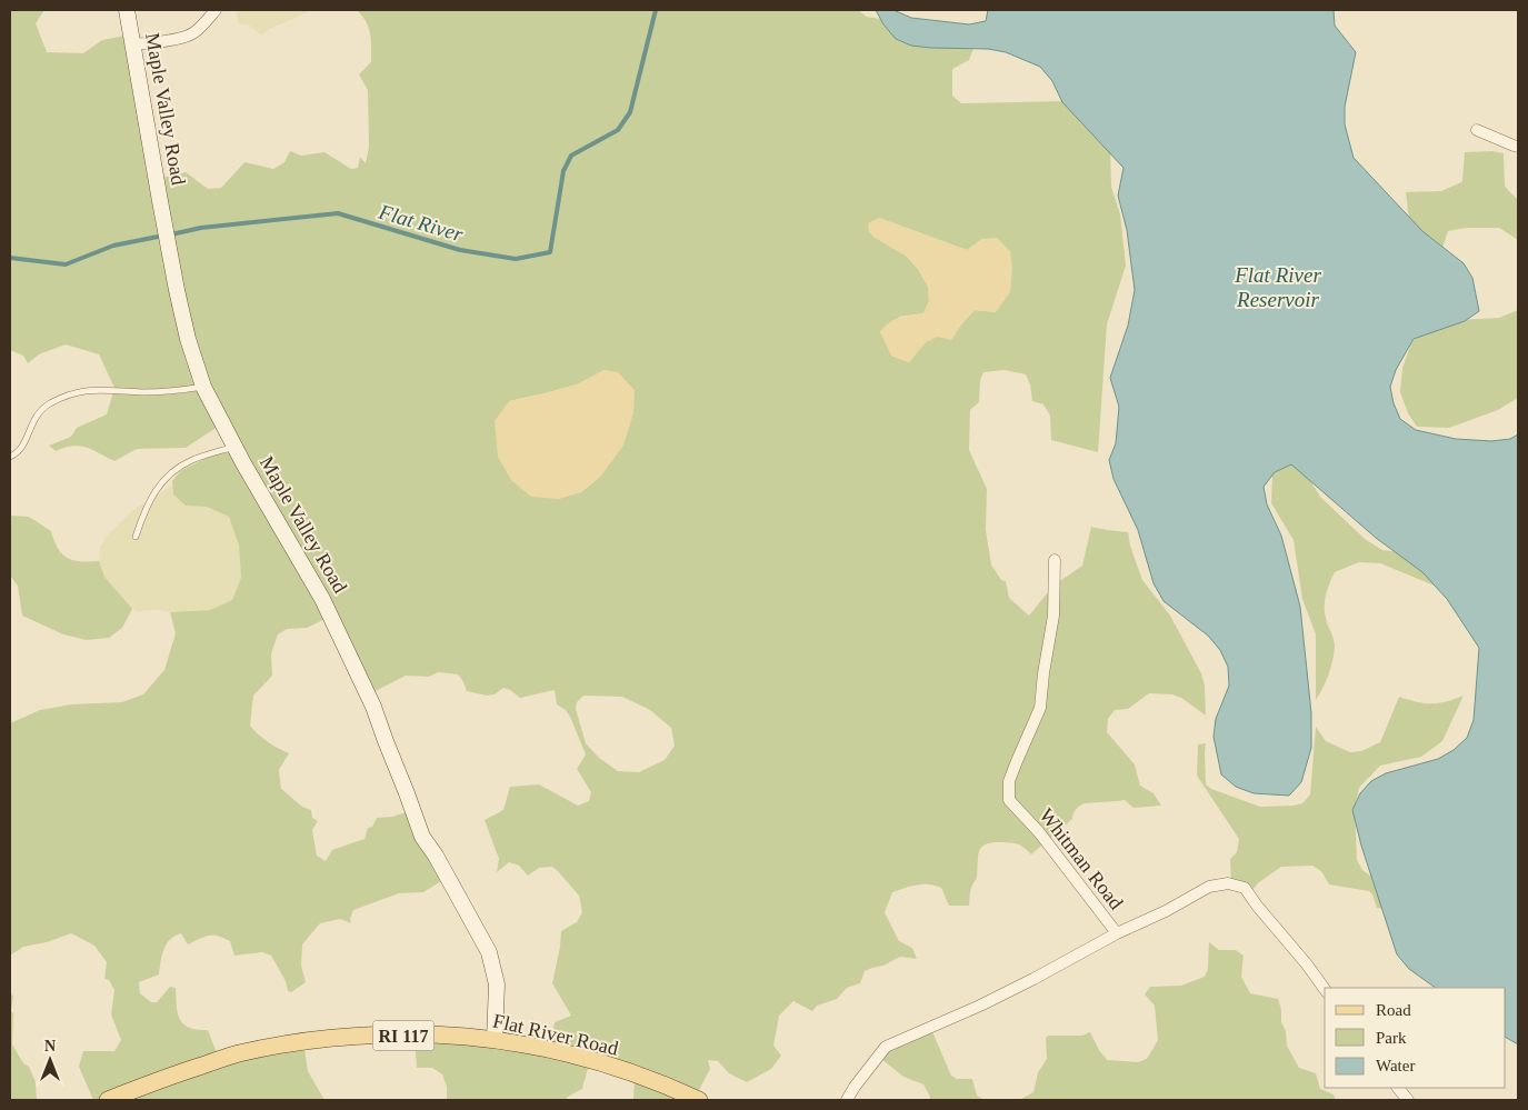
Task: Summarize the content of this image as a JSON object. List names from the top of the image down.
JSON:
{
  "streets": {
    "main road": ["Flat River Road", "RI 117"],
    "street": ["Maple Valley Road", "Whitman Road"]
  },
  "crossings": [
    ["Maple Valley Road", "Flat River Road"]
  ],
  "water": ["Flat River", "Flat River Reservoir"],
  "legend": ["Road", "Park", "Water"],
  "north": "top"
}
